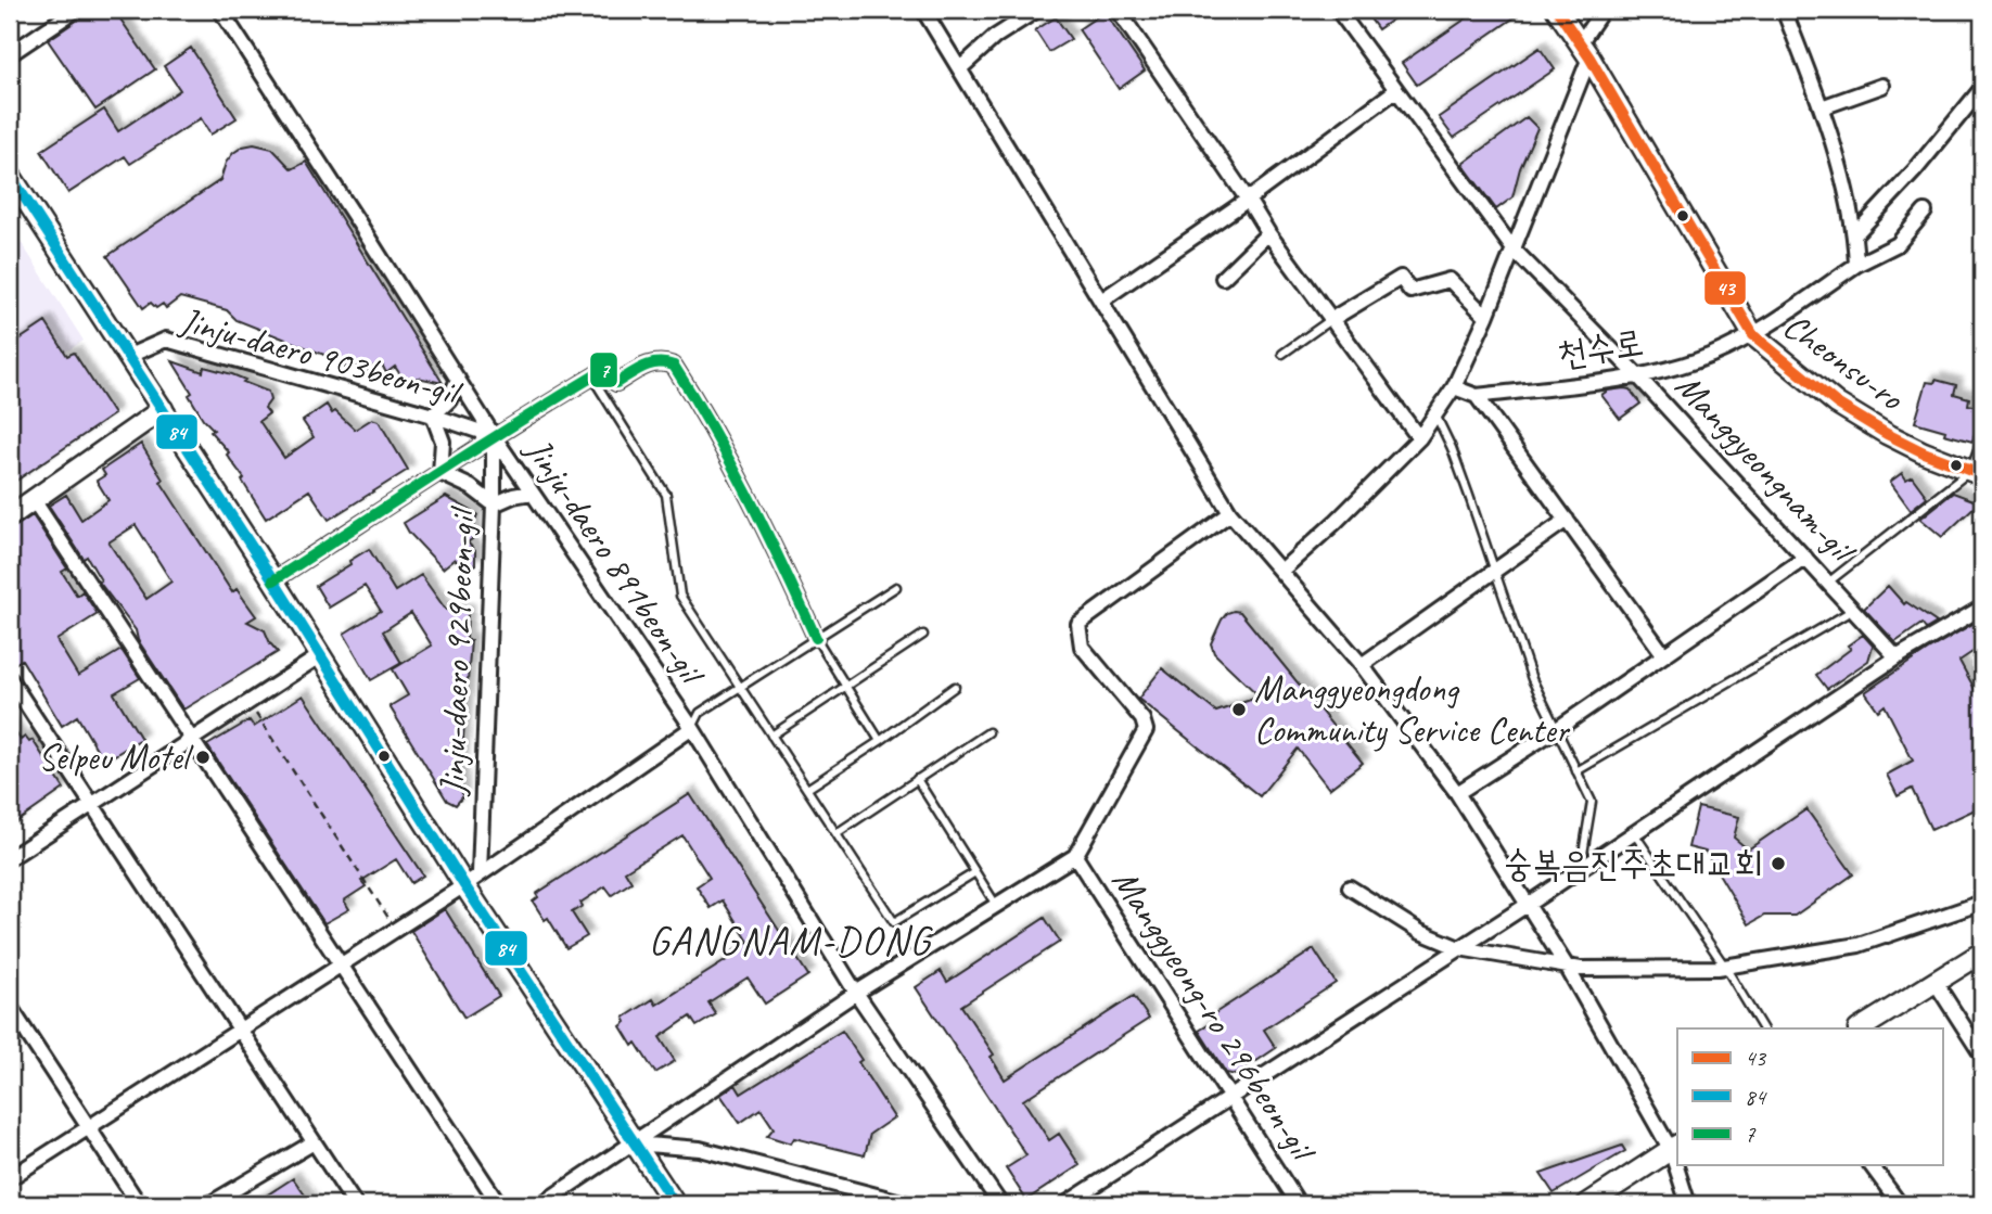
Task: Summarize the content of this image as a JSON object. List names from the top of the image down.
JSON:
{
  "streets": {
    "street": [
      "천수로",
      "Jinju-daero 903beon-gil",
      "Cheonsu-ro",
      "Manggyeongnam-gil",
      "Jinju-daero 891beon-gil",
      "Jinju-daero 929beon-gil",
      "Manggyeong-ro 296beon-gil"
    ]
  },
  "crossings": [
    ["천수로", "Cheonsu-ro"],
    ["천수로", "Manggyeongnam-gil"],
    ["Jinju-daero 903beon-gil", "Jinju-daero 891beon-gil"],
    ["Jinju-daero 903beon-gil", "Jinju-daero 929beon-gil"],
    ["Jinju-daero 891beon-gil", "Jinju-daero 929beon-gil"]
  ],
  "districts": ["GANGNAM-DONG"],
  "places": ["Manggyeongdong Community Service Center", "Selpeu Motel", "숭복음진주초대교회"],
  "lines": ["transit line 43", "transit line 84", "transit line 7"],
  "legend": ["43", "84", "7"]
}
